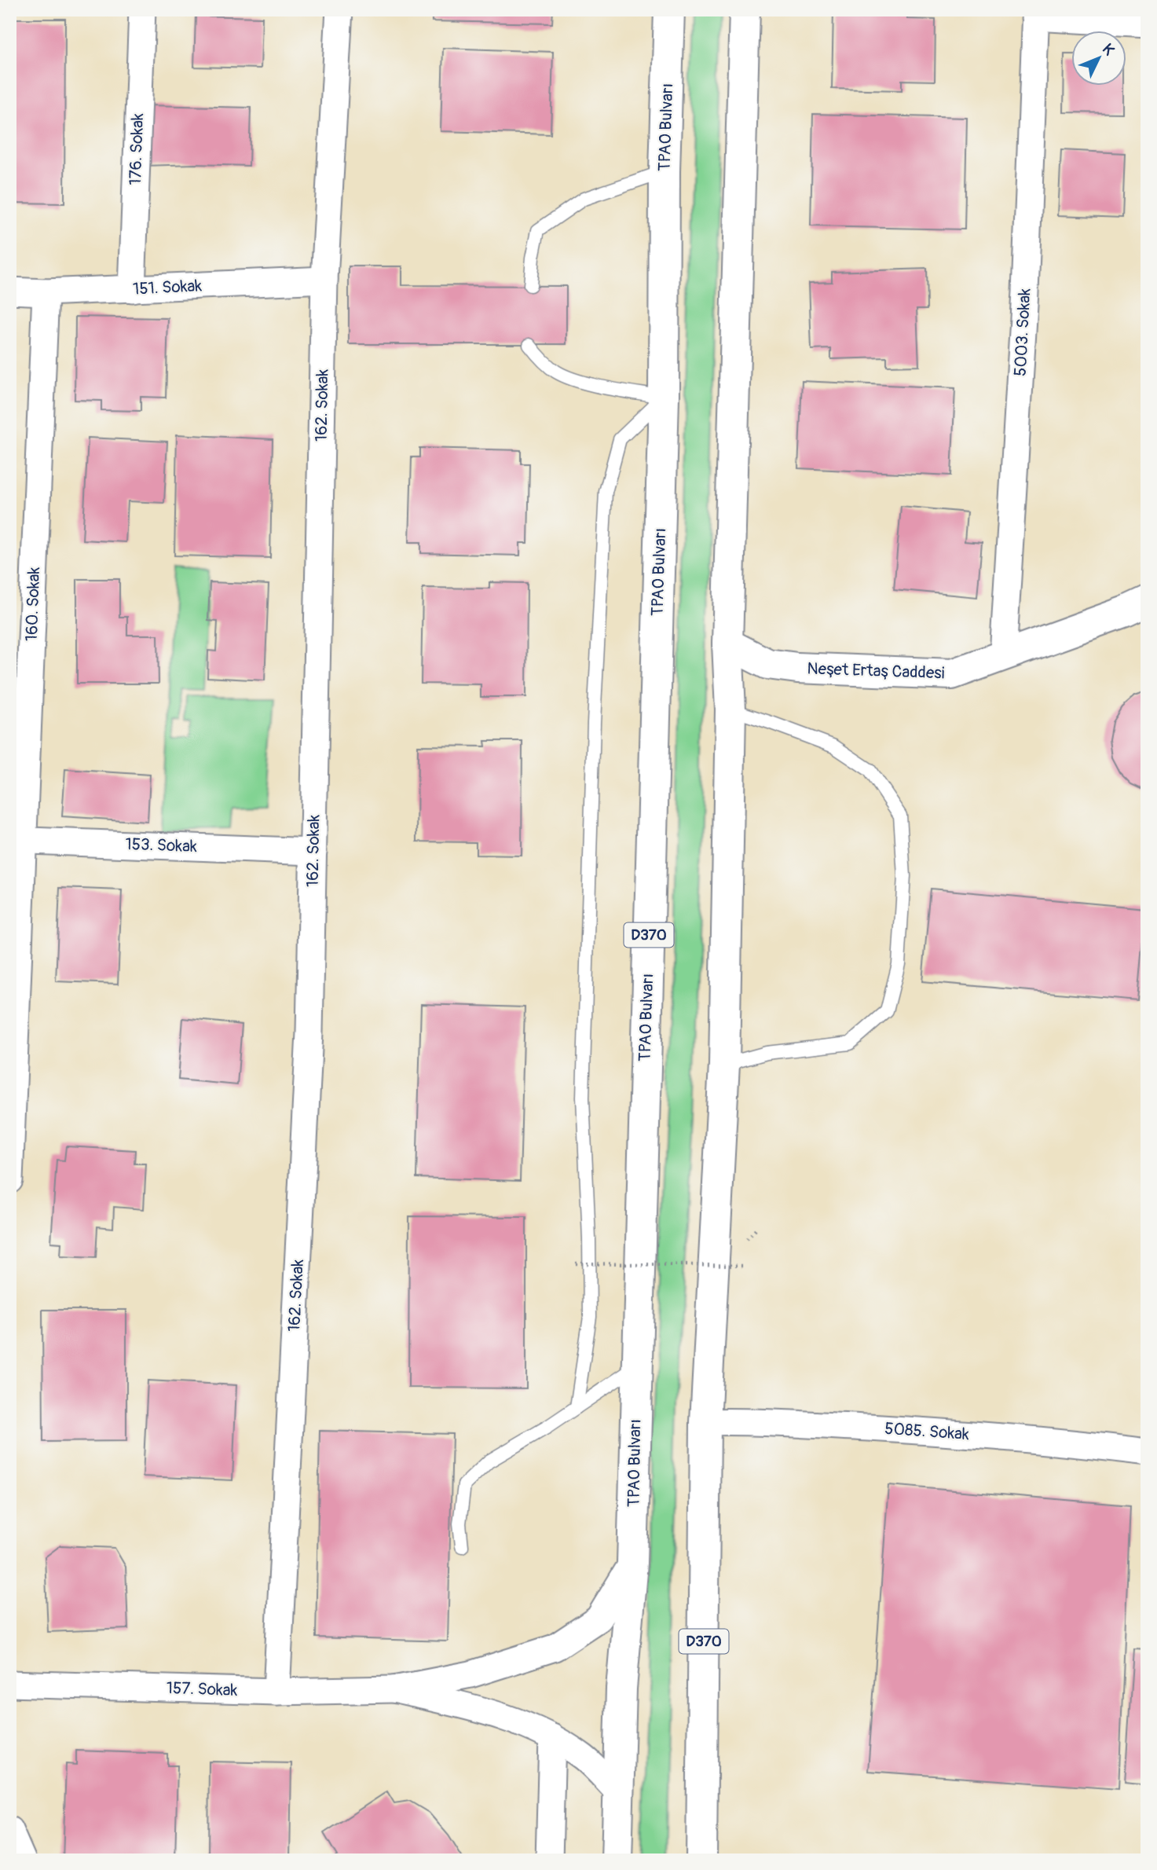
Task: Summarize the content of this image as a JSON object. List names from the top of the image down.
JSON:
{
  "streets": {
    "main road": ["TPAO Bulvarı", "Neşet Ertaş Caddesi", "D370"],
    "street": [
      "176. Sokak",
      "151. Sokak",
      "5003. Sokak",
      "162. Sokak",
      "160. Sokak",
      "153. Sokak",
      "5085. Sokak",
      "157. Sokak"
    ]
  },
  "crossings": [
    ["176. Sokak", "151. Sokak"],
    ["151. Sokak", "162. Sokak"],
    ["151. Sokak", "160. Sokak"],
    ["5003. Sokak", "Neşet Ertaş Caddesi"],
    ["162. Sokak", "153. Sokak"],
    ["162. Sokak", "157. Sokak"],
    ["160. Sokak", "153. Sokak"],
    ["Neşet Ertaş Caddesi", "D370"],
    ["D370", "5085. Sokak"]
  ],
  "north": "top right"
}
